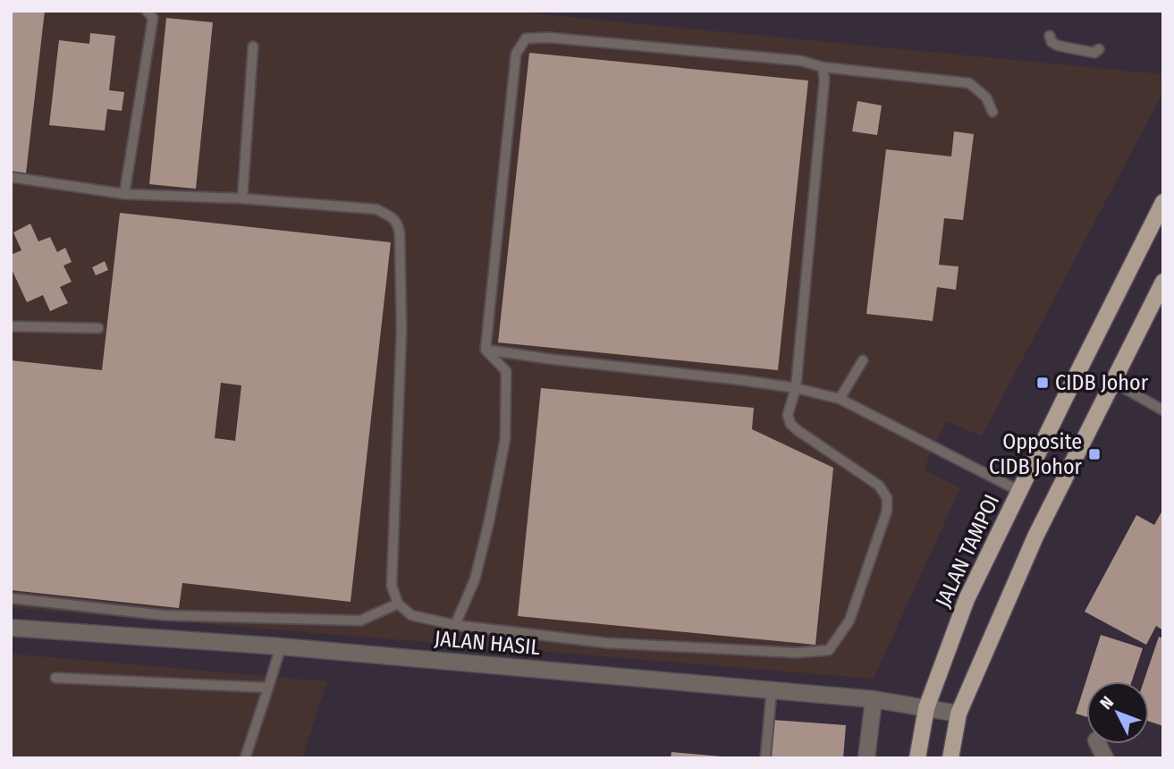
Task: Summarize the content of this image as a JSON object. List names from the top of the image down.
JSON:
{
  "streets": {
    "main road": ["JALAN TAMPOI"],
    "street": ["JALAN HASIL"]
  },
  "crossings": [
    ["JALAN TAMPOI", "JALAN HASIL"]
  ],
  "places": {
    "transit": ["CIDB Johor", "Opposite CIDB Johor"]
  },
  "north": "top left"
}
